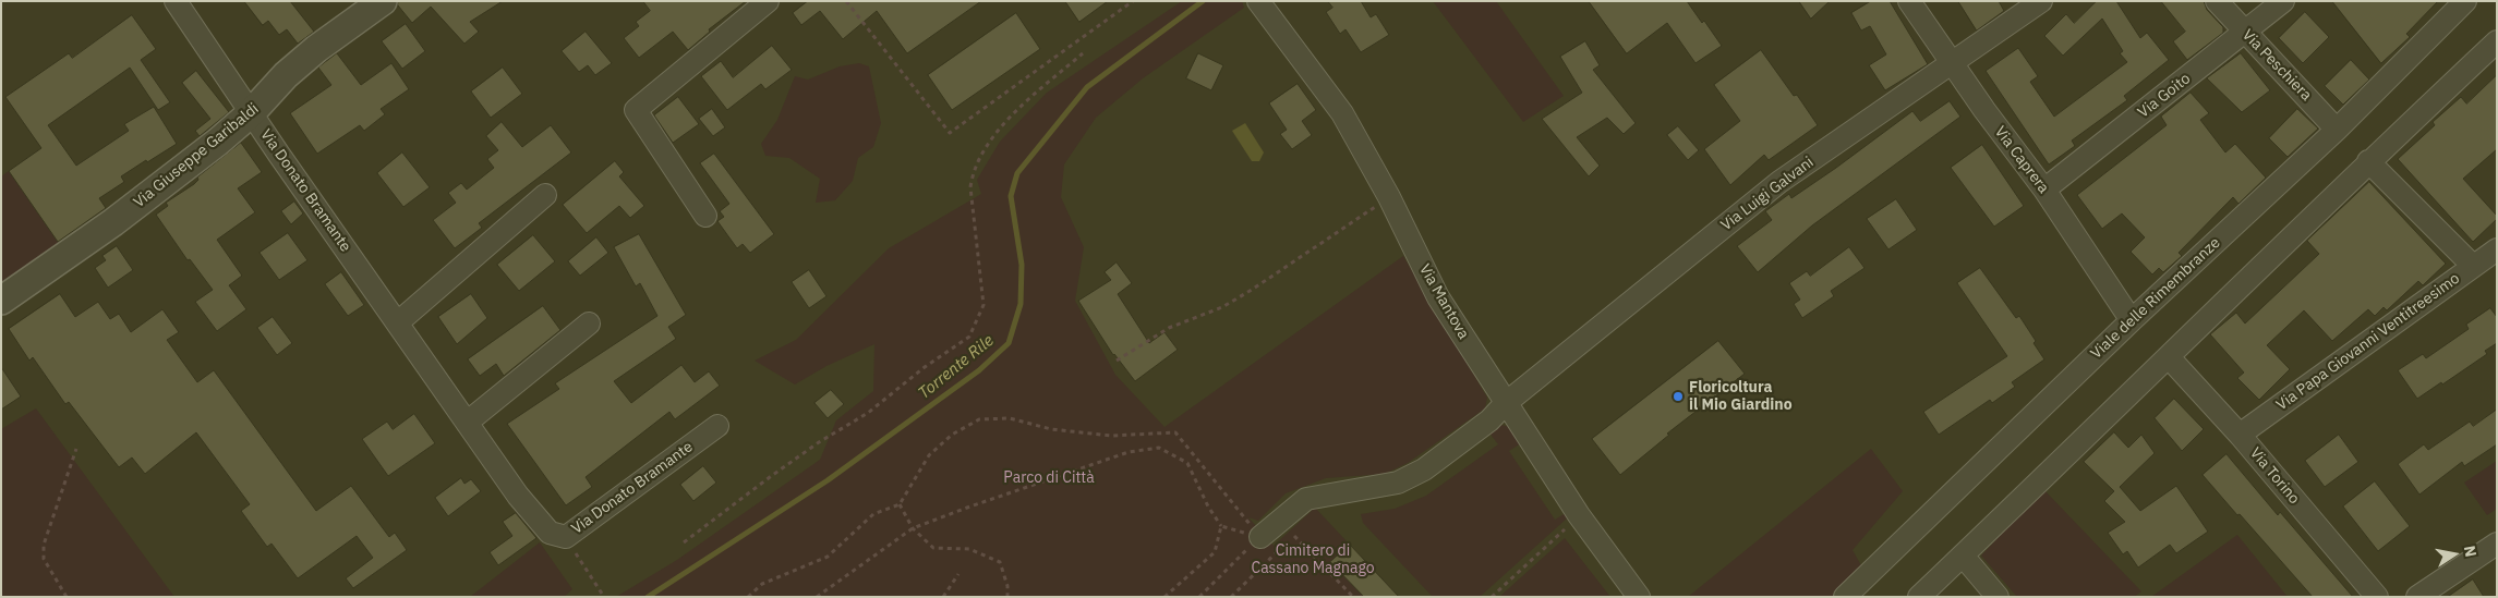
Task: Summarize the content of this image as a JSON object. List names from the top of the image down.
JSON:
{
  "streets": {
    "street": [
      "Via Peschiera",
      "Via Goito",
      "Via Giuseppe Garibaldi",
      "Via Caprera",
      "Via Donato Bramante",
      "Via Luigi Galvani",
      "Viale delle Rimembranze",
      "Via Mantova",
      "Via Papa Giovanni Ventitreesimo",
      "Via Torino"
    ]
  },
  "crossings": [
    ["Via Peschiera", "Via Goito"],
    ["Via Peschiera", "Viale delle Rimembranze"],
    ["Via Goito", "Via Caprera"],
    ["Via Giuseppe Garibaldi", "Via Donato Bramante"],
    ["Via Caprera", "Via Luigi Galvani"],
    ["Via Caprera", "Viale delle Rimembranze"],
    ["Via Luigi Galvani", "Via Mantova"],
    ["Via Papa Giovanni Ventitreesimo", "Via Torino"]
  ],
  "water": ["Torrente Rile"],
  "parks": ["Parco di Città", "Cimitero di Cassano Magnago"],
  "places": ["Floricoltura il Mio Giardino"],
  "north": "right"
}
